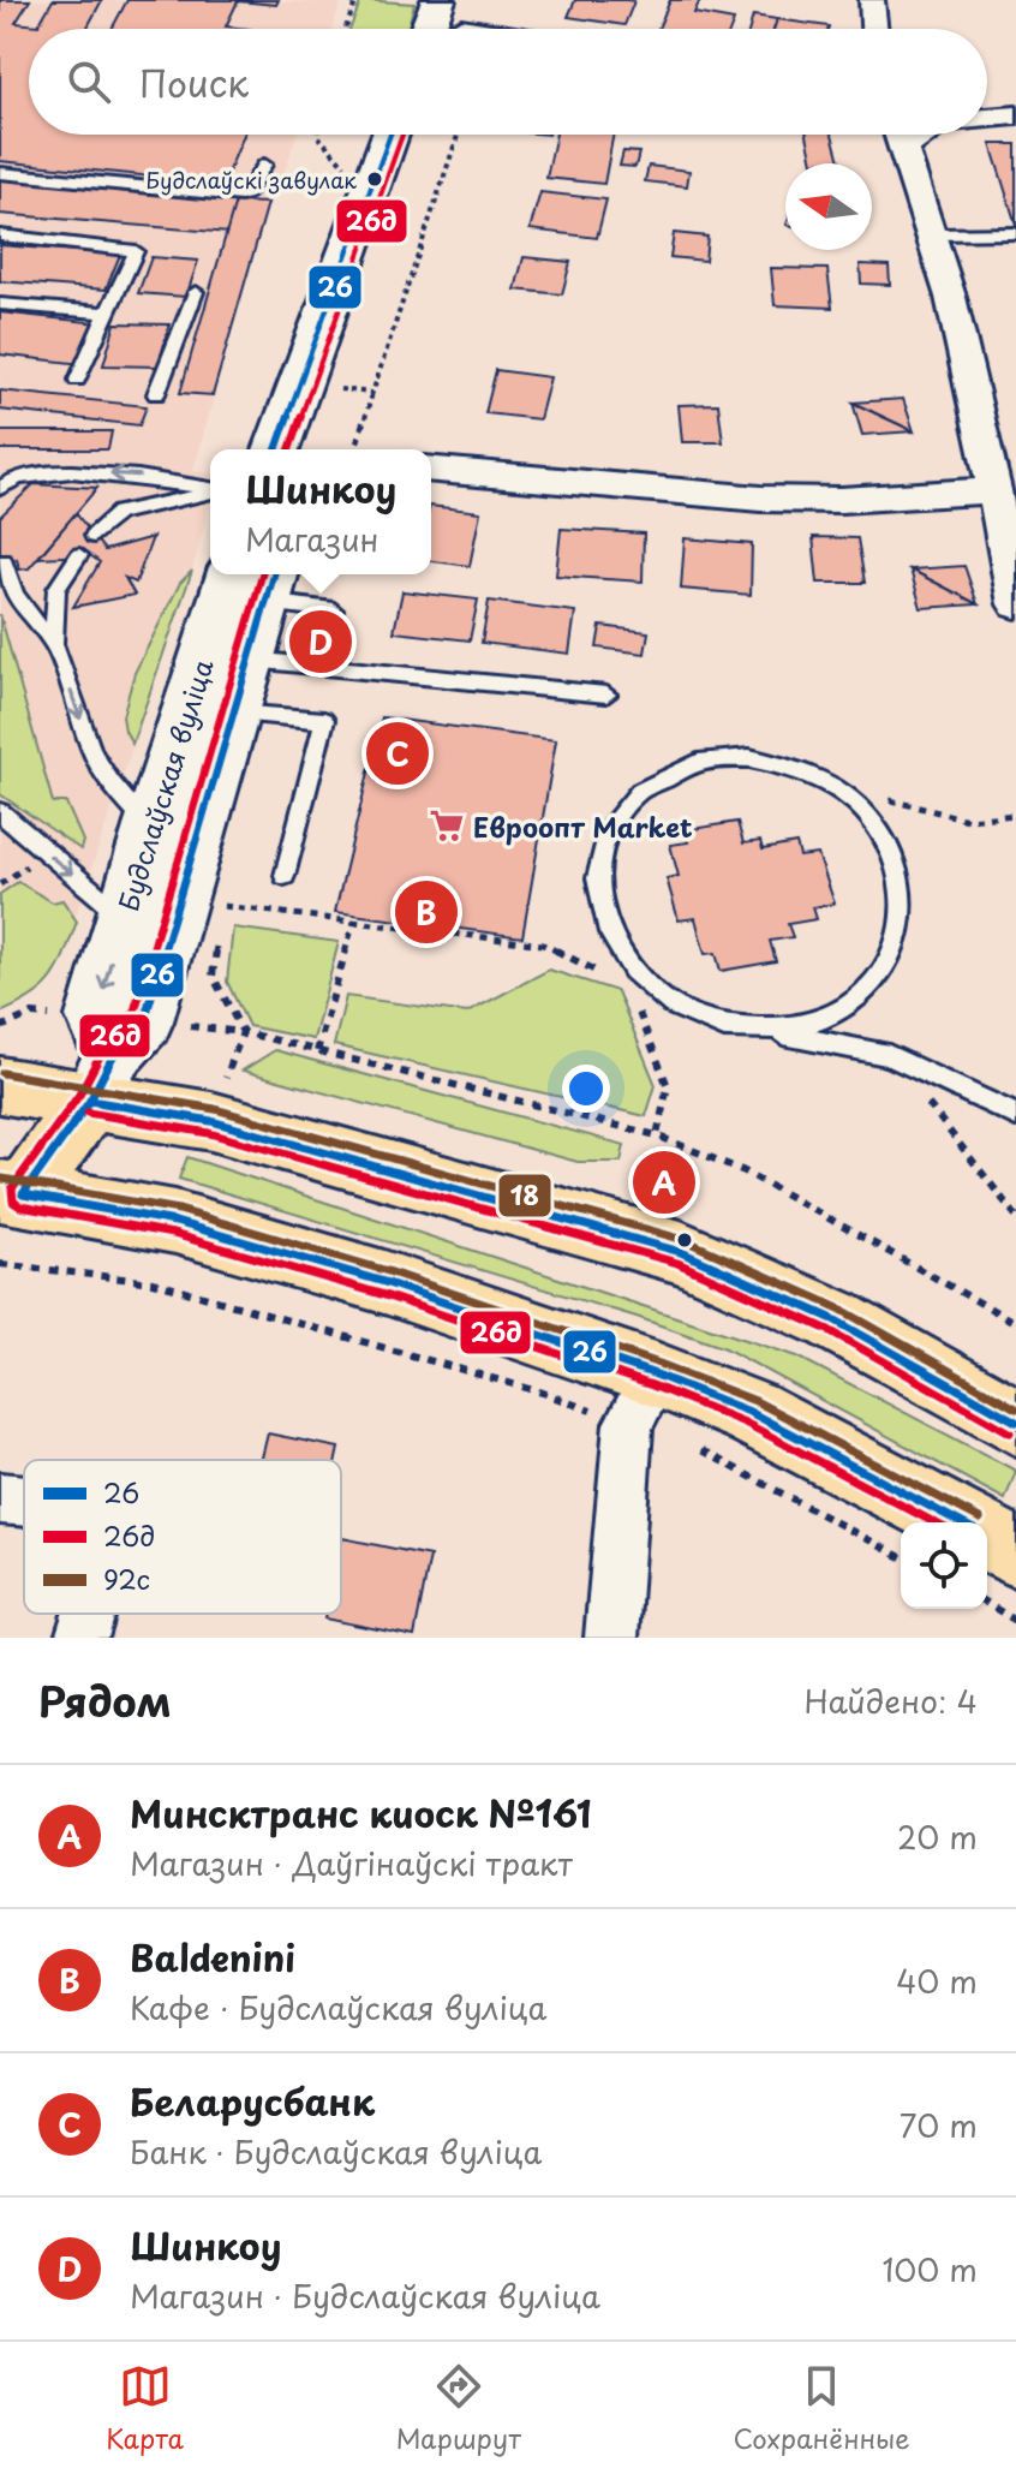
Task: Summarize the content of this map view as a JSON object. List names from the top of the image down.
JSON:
{
  "streets": {
    "main road": ["Будслаўская вуліца"]
  },
  "places": {
    "other": ["Будслаўскі завулак"],
    "supermarket": ["Евроопт Market"]
  },
  "lines": ["transit line 26", "transit line 26д", "transit line 18"],
  "legend": ["26", "26д", "92с"],
  "north": "left",
  "page": {
    "search": "Поиск",
    "popup": ["Шинкоу", "Магазин"],
    "pins": [
      "D",
      "C",
      "B",
      "A"
    ],
    "heading": ["Рядом", "Найдено: 4"],
    "list": [
      {
        "mark": "A",
        "name": "Минсктранс киоск №161",
        "note": "Магазин · Даўгінаўскі тракт",
        "value": "20 m"
      },
      {
        "mark": "B",
        "name": "Baldenini",
        "note": "Кафе · Будслаўская вуліца",
        "value": "40 m"
      },
      {
        "mark": "C",
        "name": "Беларусбанк",
        "note": "Банк · Будслаўская вуліца",
        "value": "70 m"
      },
      {
        "mark": "D",
        "name": "Шинкоу",
        "note": "Магазин · Будслаўская вуліца",
        "value": "100 m"
      }
    ],
    "nav": ["Карта", "Маршрут", "Сохранённые"]
  }
}
